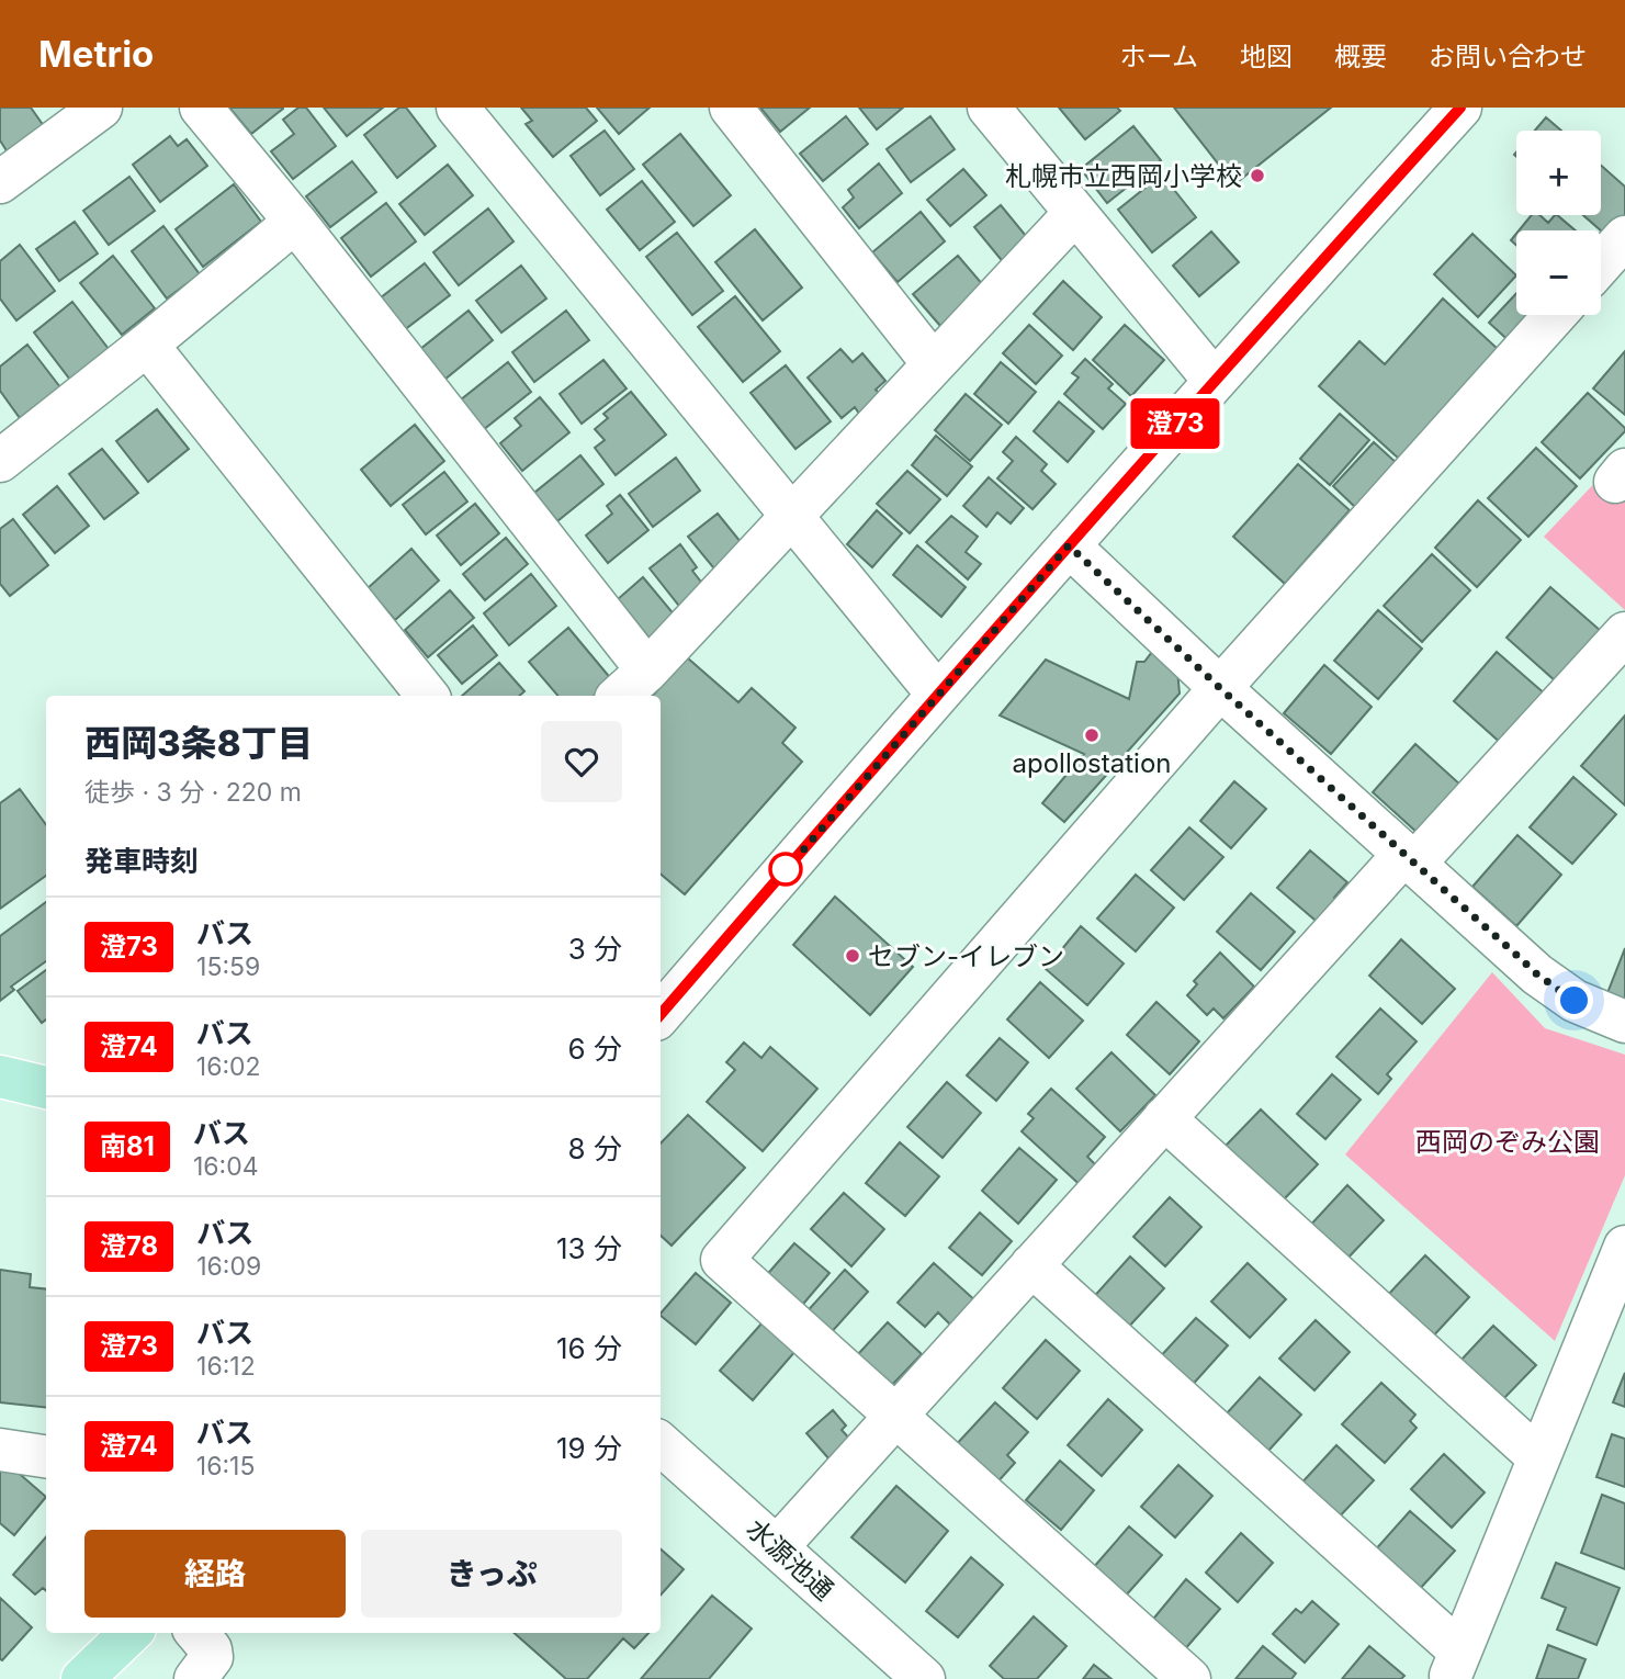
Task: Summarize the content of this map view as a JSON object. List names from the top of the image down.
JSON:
{
  "streets": {
    "street": ["水源池通"]
  },
  "parks": ["西岡のぞみ公園"],
  "places": ["札幌市立西岡小学校", "apollostation", "セブン-イレブン"],
  "lines": ["bus line 澄73"],
  "page": {
    "header": "Metrio",
    "nav": [
      "ホーム",
      "地図",
      "概要",
      "お問い合わせ"
    ],
    "on_map": "澄73",
    "map_buttons": ["+", "−"],
    "heading": [
      ["西岡3条8丁目", "徒歩 · 3 分 · 220 m"],
      "発車時刻"
    ],
    "list": [
      {
        "mark": "澄73",
        "name": "バス",
        "note": "15:59",
        "value": "3 分"
      },
      {
        "mark": "澄74",
        "name": "バス",
        "note": "16:02",
        "value": "6 分"
      },
      {
        "mark": "南81",
        "name": "バス",
        "note": "16:04",
        "value": "8 分"
      },
      {
        "mark": "澄78",
        "name": "バス",
        "note": "16:09",
        "value": "13 分"
      },
      {
        "mark": "澄73",
        "name": "バス",
        "note": "16:12",
        "value": "16 分"
      },
      {
        "mark": "澄74",
        "name": "バス",
        "note": "16:15",
        "value": "19 分"
      }
    ],
    "buttons": ["経路", "きっぷ"]
  }
}
